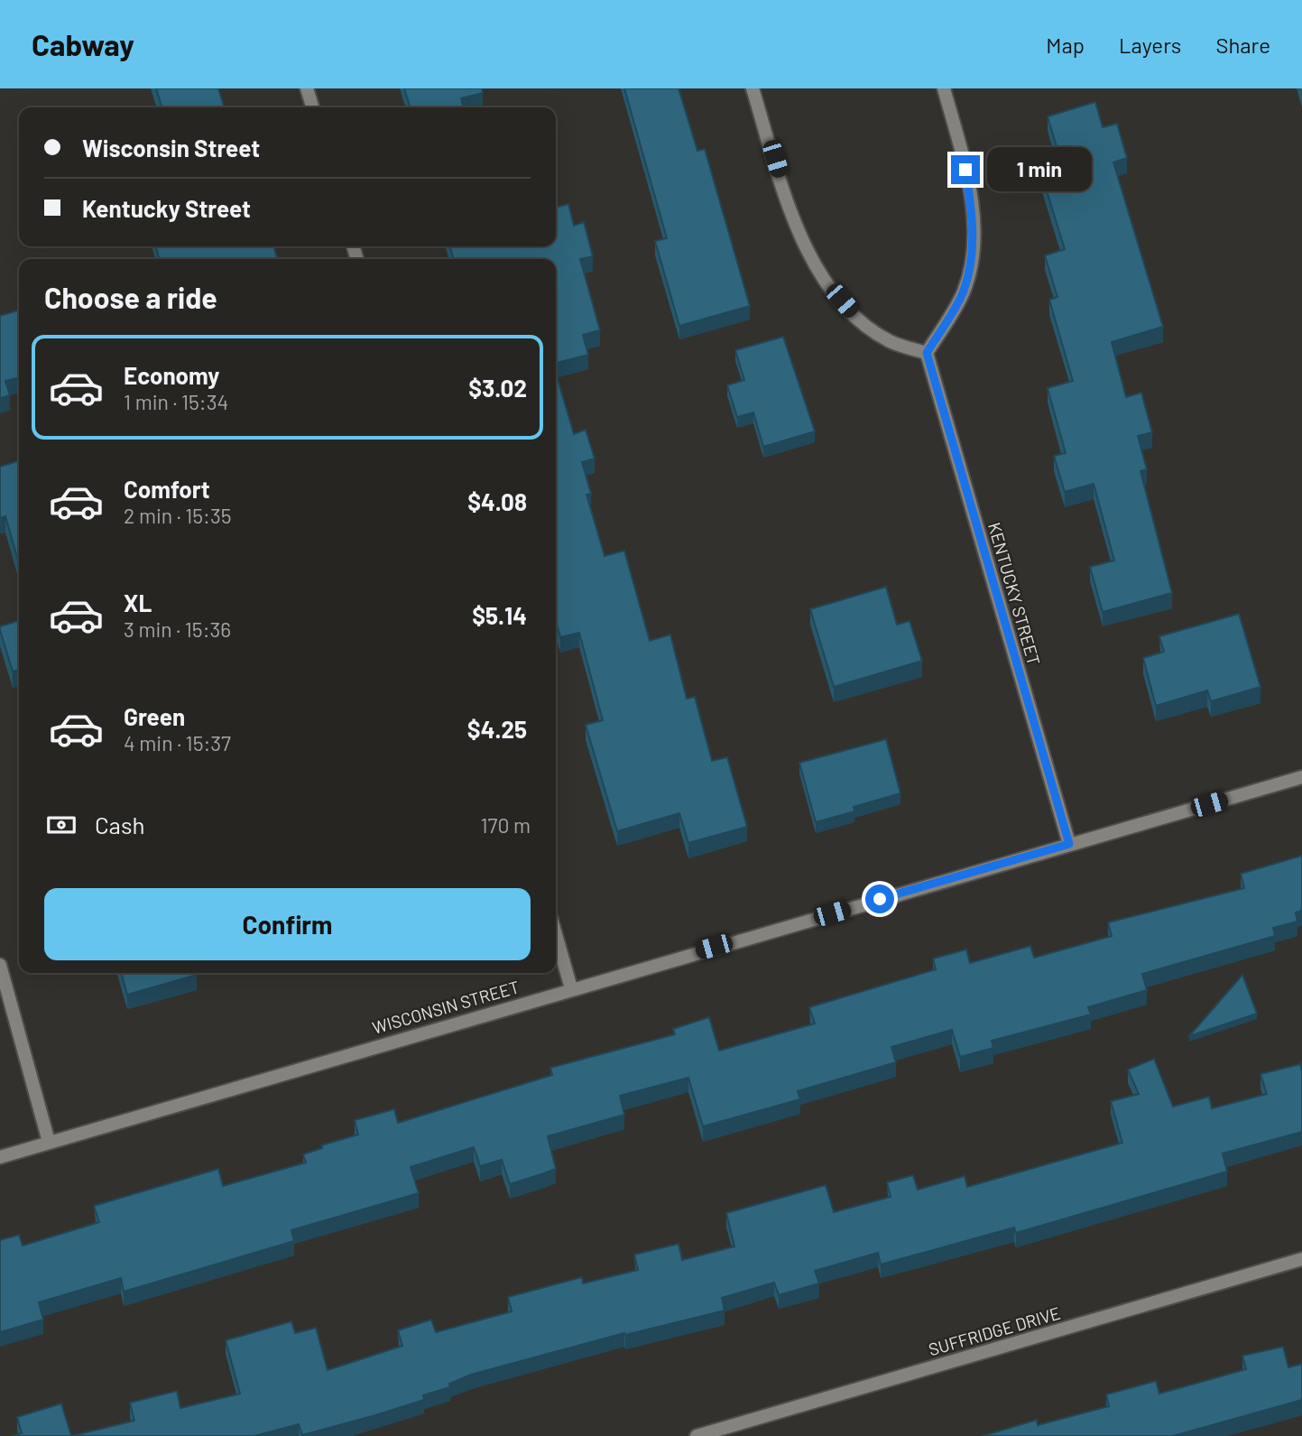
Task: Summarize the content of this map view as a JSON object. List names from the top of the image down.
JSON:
{
  "streets": {
    "street": ["KENTUCKY STREET", "WISCONSIN STREET", "SUFFRIDGE DRIVE"]
  },
  "crossings": [
    ["KENTUCKY STREET", "WISCONSIN STREET"]
  ],
  "page": {
    "header": "Cabway",
    "nav": ["Map", "Layers", "Share"],
    "banner": ["Wisconsin Street", "Kentucky Street"],
    "bubble": "1 min",
    "heading": "Choose a ride",
    "list": [
      {
        "name": "Economy",
        "note": "1 min · 15:34",
        "value": "$3.02"
      },
      {
        "name": "Comfort",
        "note": "2 min · 15:35",
        "value": "$4.08"
      },
      {
        "name": "XL",
        "note": "3 min · 15:36",
        "value": "$5.14"
      },
      {
        "name": "Green",
        "note": "4 min · 15:37",
        "value": "$4.25"
      }
    ],
    "pay": ["Cash", "170 m"],
    "buttons": "Confirm"
  }
}
